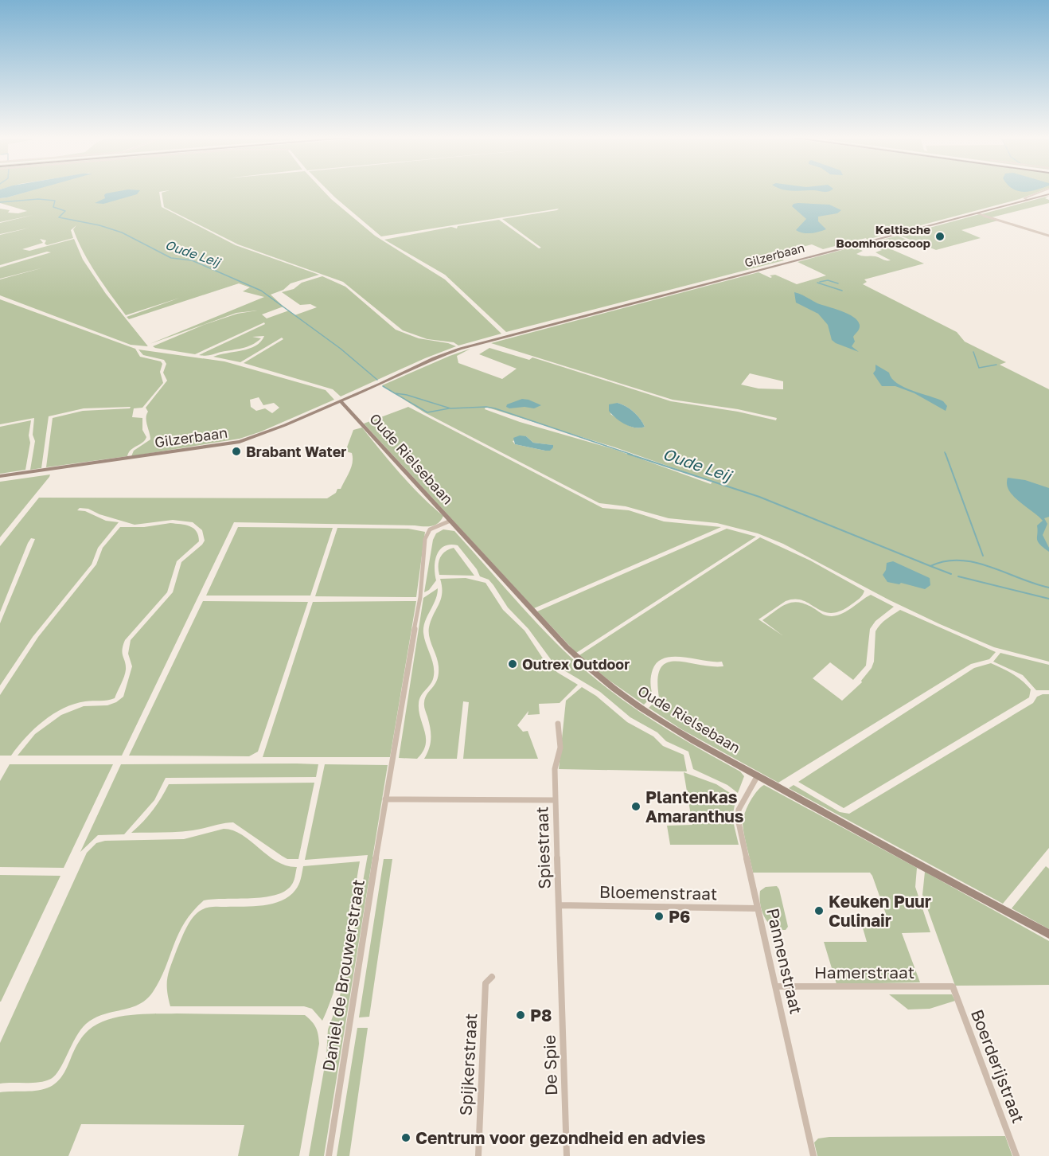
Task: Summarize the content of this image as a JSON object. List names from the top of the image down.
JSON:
{
  "streets": {
    "street": [
      "Gilzerbaan",
      "Oude Rielsebaan",
      "Spiestraat",
      "Bloemenstraat",
      "Pannenstraat",
      "Hamerstraat",
      "Daniel de Brouwerstraat",
      "Spijkerstraat",
      "De Spie",
      "Boerderijstraat"
    ]
  },
  "crossings": [
    ["Gilzerbaan", "Oude Rielsebaan"],
    ["Oude Rielsebaan", "Pannenstraat"],
    ["Oude Rielsebaan", "Daniel de Brouwerstraat"],
    ["Spiestraat", "Bloemenstraat"],
    ["Spiestraat", "De Spie"],
    ["Bloemenstraat", "Pannenstraat"],
    ["Pannenstraat", "Hamerstraat"],
    ["Hamerstraat", "Boerderijstraat"]
  ],
  "water": ["Oude Leij"],
  "places": [
    "Keltische Boomhoroscoop",
    "Brabant Water",
    "Outrex Outdoor",
    "Plantenkas Amaranthus",
    "Keuken Puur Culinair",
    "P6",
    "P8",
    "Centrum voor gezondheid en advies"
  ]
}
